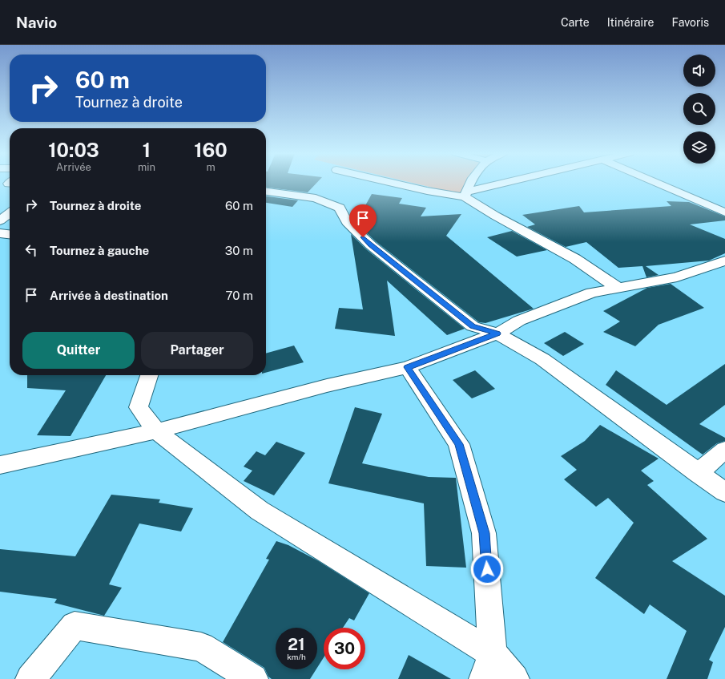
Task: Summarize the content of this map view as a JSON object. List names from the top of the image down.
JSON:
{
  "page": {
    "header": "Navio",
    "nav": ["Carte", "Itinéraire", "Favoris"],
    "turn": ["60 m", "Tournez à droite"],
    "eta": [
      "10:03",
      "Arrivée",
      "1",
      "min",
      "160",
      "m"
    ],
    "list": [
      {
        "name": "Tournez à droite",
        "value": "60 m"
      },
      {
        "name": "Tournez à gauche",
        "value": "30 m"
      },
      {
        "name": "Arrivée à destination",
        "value": "70 m"
      }
    ],
    "buttons": ["Quitter", "Partager"],
    "speed": "21 km/h",
    "limit": "30"
  }
}
